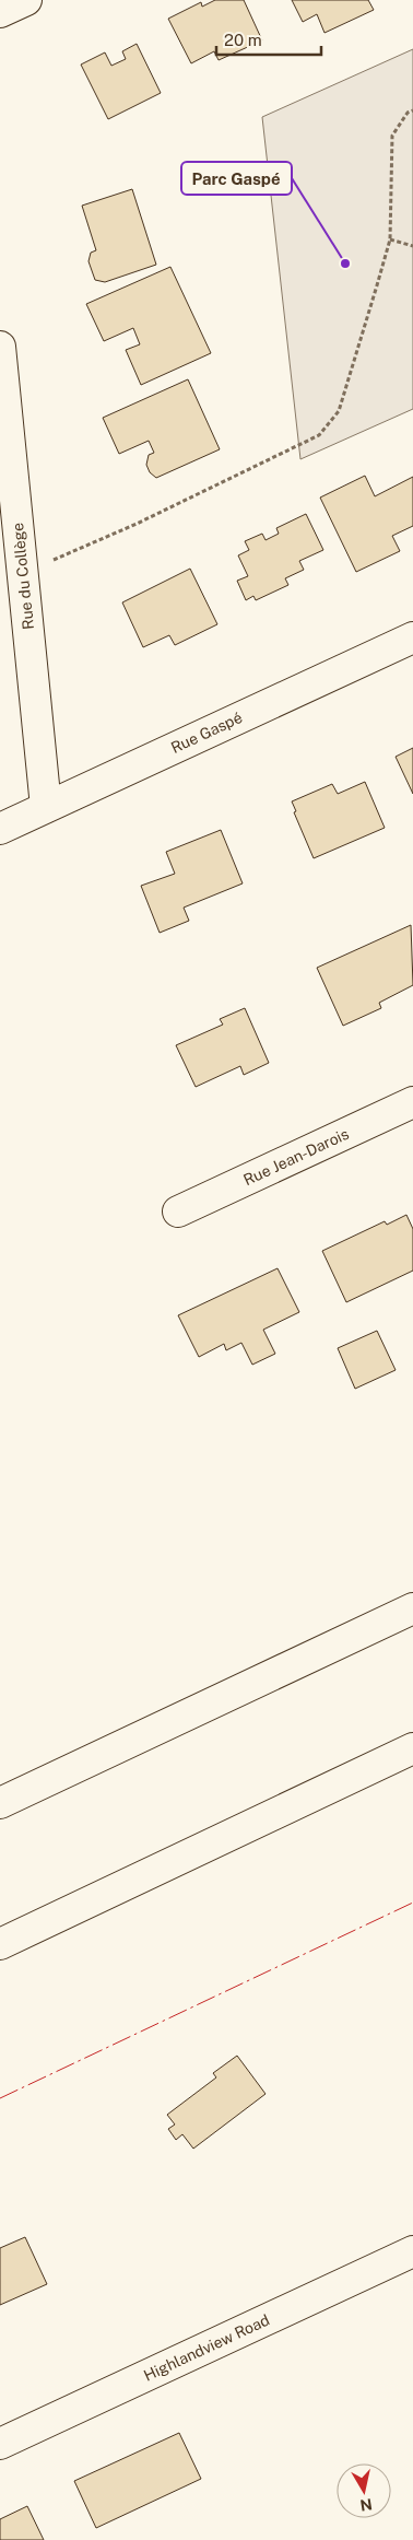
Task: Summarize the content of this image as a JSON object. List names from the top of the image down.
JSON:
{
  "streets": {
    "main road": [
      "Rue du Collège",
      "Rue Gaspé",
      "Rue Jean-Darois",
      "Highlandview Road"
    ]
  },
  "crossings": [
    ["Rue du Collège", "Rue Gaspé"]
  ],
  "places": ["Parc Gaspé"],
  "scale_bar": "20 m",
  "north": "bottom"
}
